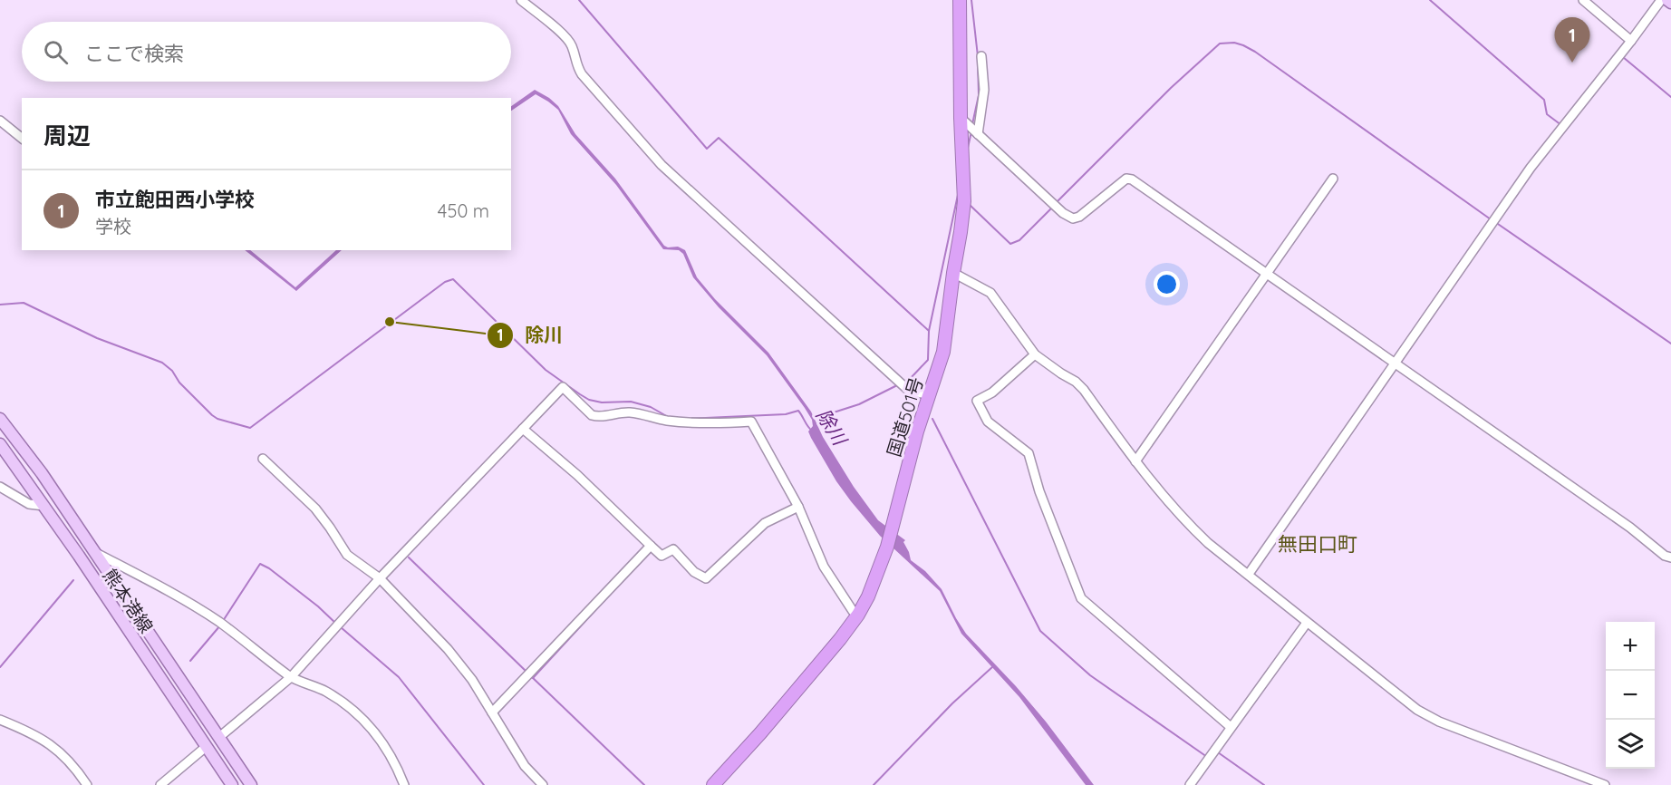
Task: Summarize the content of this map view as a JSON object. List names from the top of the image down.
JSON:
{
  "streets": {
    "highway": ["国道501号"],
    "main road": ["熊本港線"]
  },
  "districts": ["無田口町"],
  "water": ["除川"],
  "places": ["除川"],
  "page": {
    "pins": "1",
    "search": "ここで検索",
    "heading": "周辺",
    "list": [
      {
        "mark": "1",
        "name": "市立飽田西小学校",
        "note": "学校",
        "value": "450 m"
      }
    ],
    "map_buttons": ["+", "−"]
  }
}
